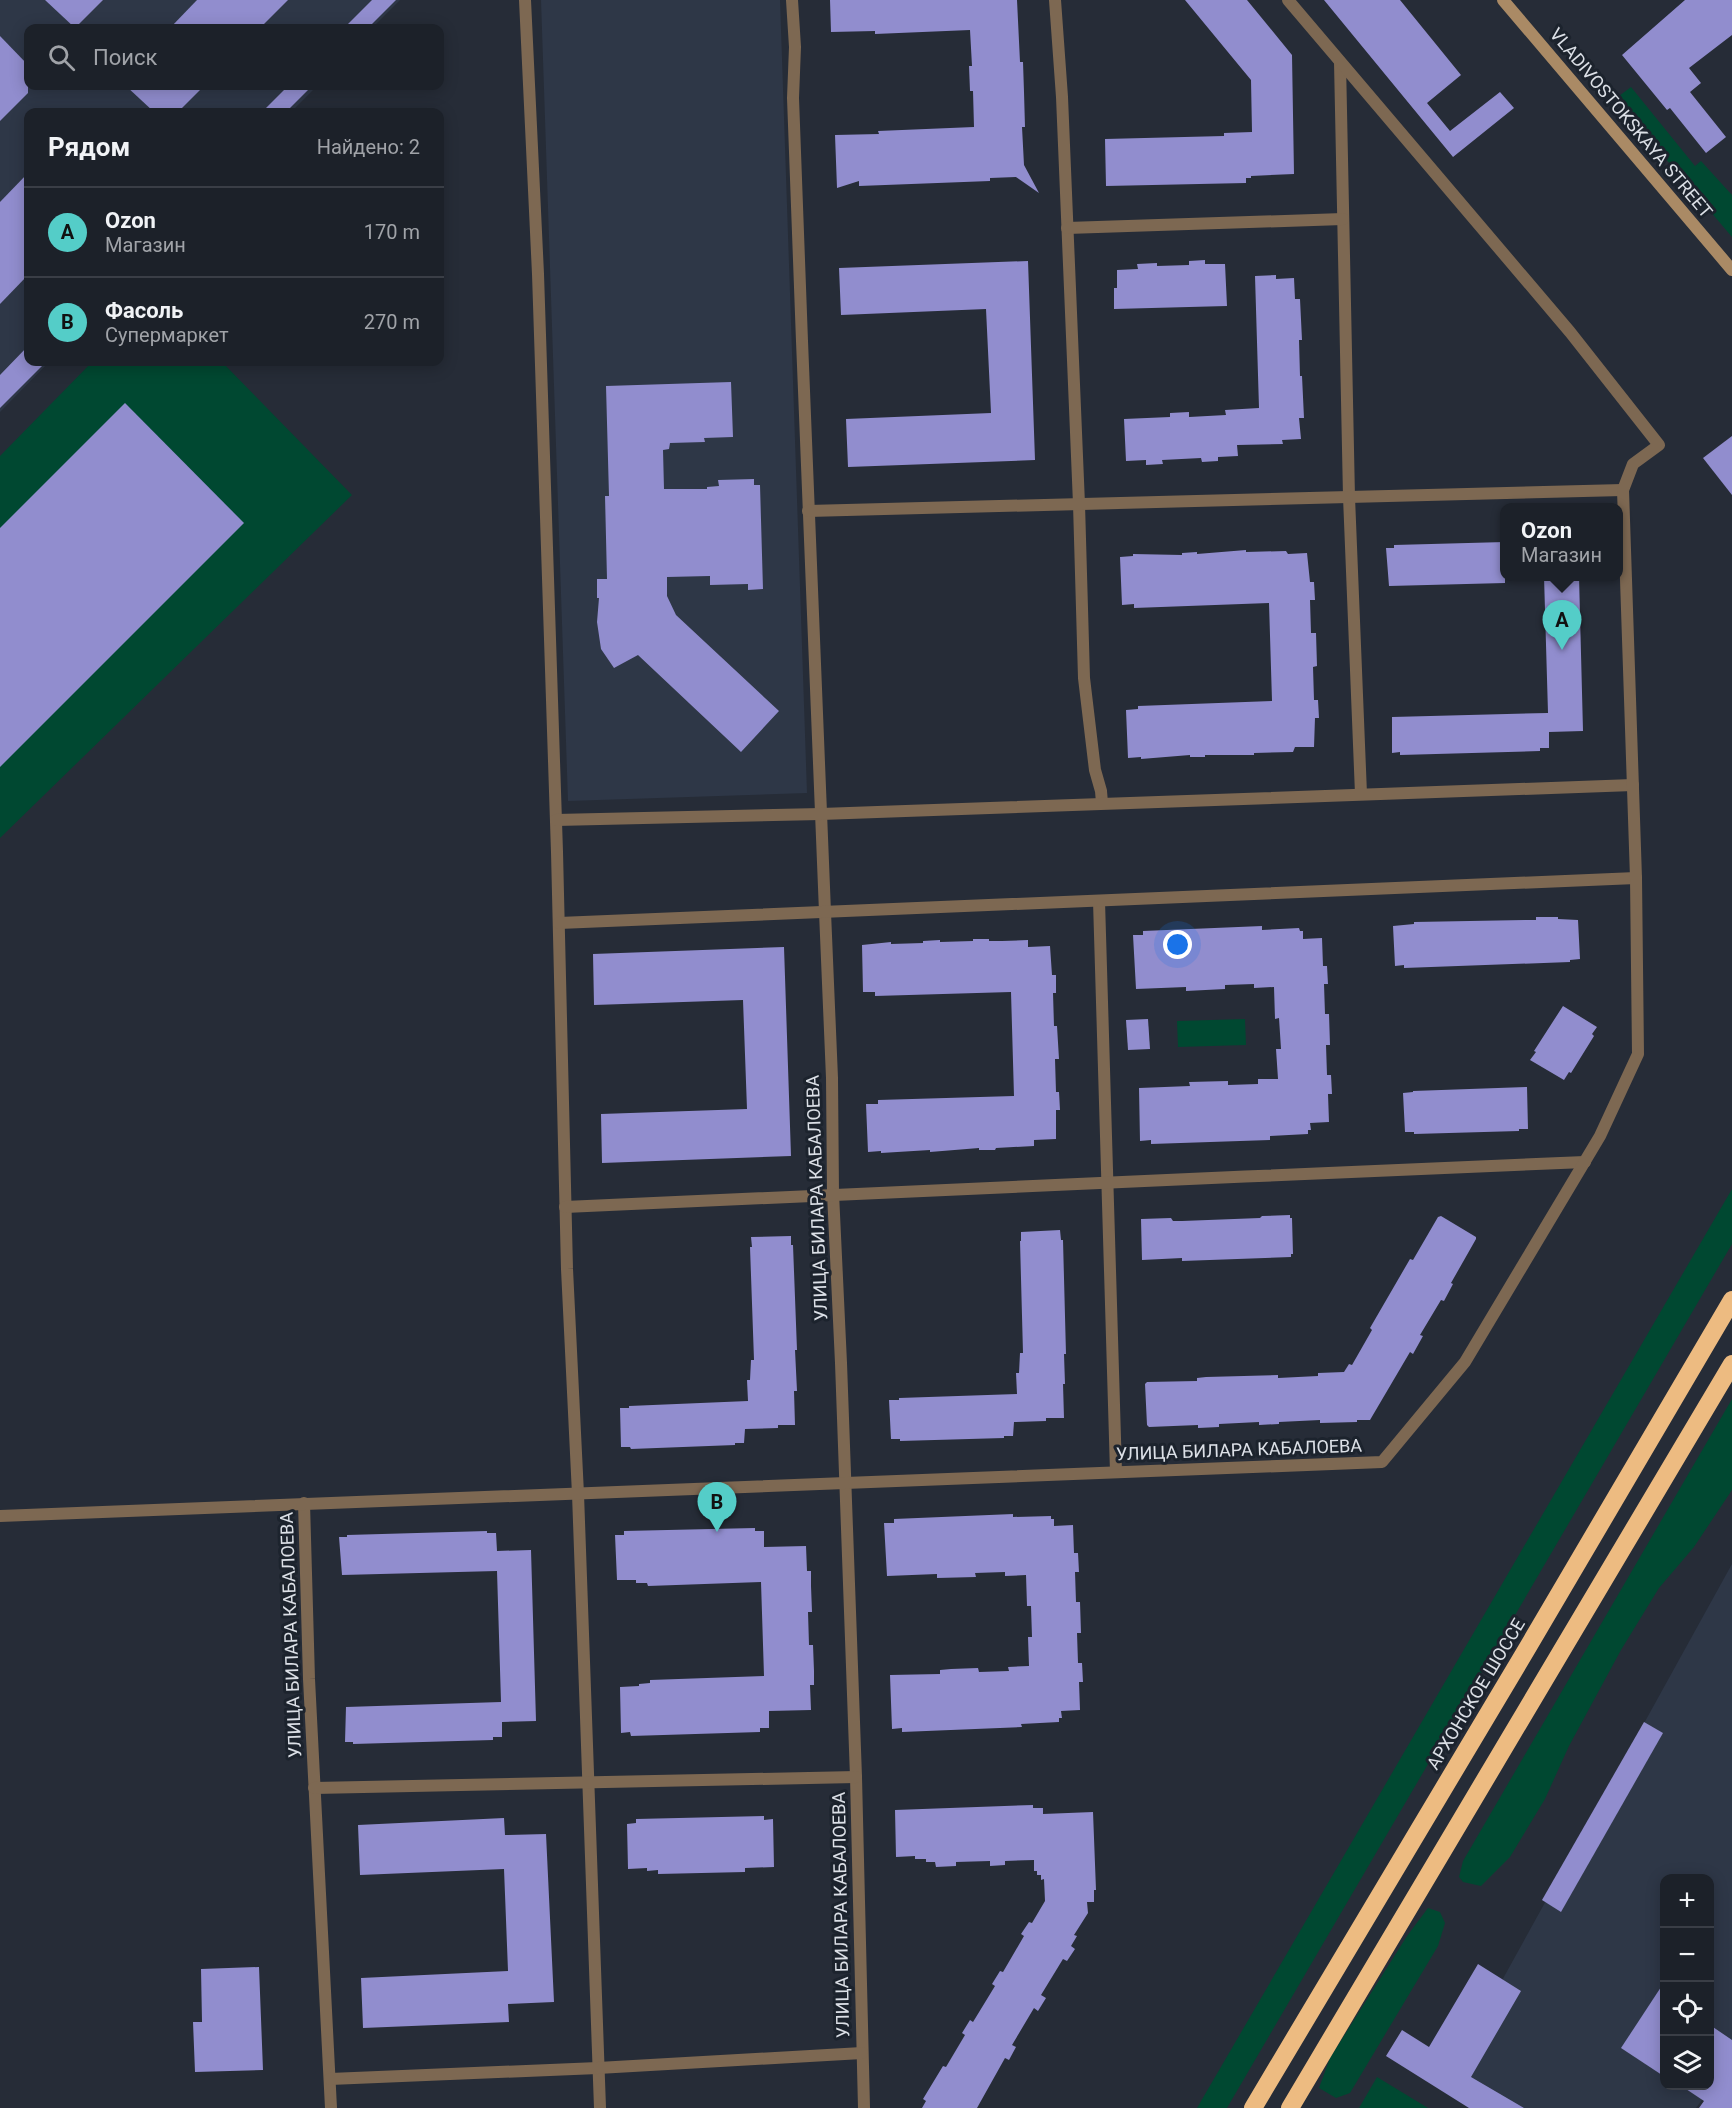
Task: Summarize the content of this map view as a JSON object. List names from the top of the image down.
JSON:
{
  "streets": {
    "highway": ["АРХОНСКОЕ ШОССЕ"],
    "main road": ["VLADIVOSTOKSKAYA STREET"],
    "street": ["УЛИЦА БИЛАРА КАБАЛОЕВА"]
  },
  "page": {
    "search": "Поиск",
    "heading": ["Рядом", "Найдено: 2"],
    "list": [
      {
        "mark": "A",
        "name": "Ozon",
        "note": "Магазин",
        "value": "170 m"
      },
      {
        "mark": "B",
        "name": "Фасоль",
        "note": "Супермаркет",
        "value": "270 m"
      }
    ],
    "popup": ["Ozon", "Магазин"],
    "pins": ["A", "B"],
    "map_buttons": ["+", "−"]
  }
}
